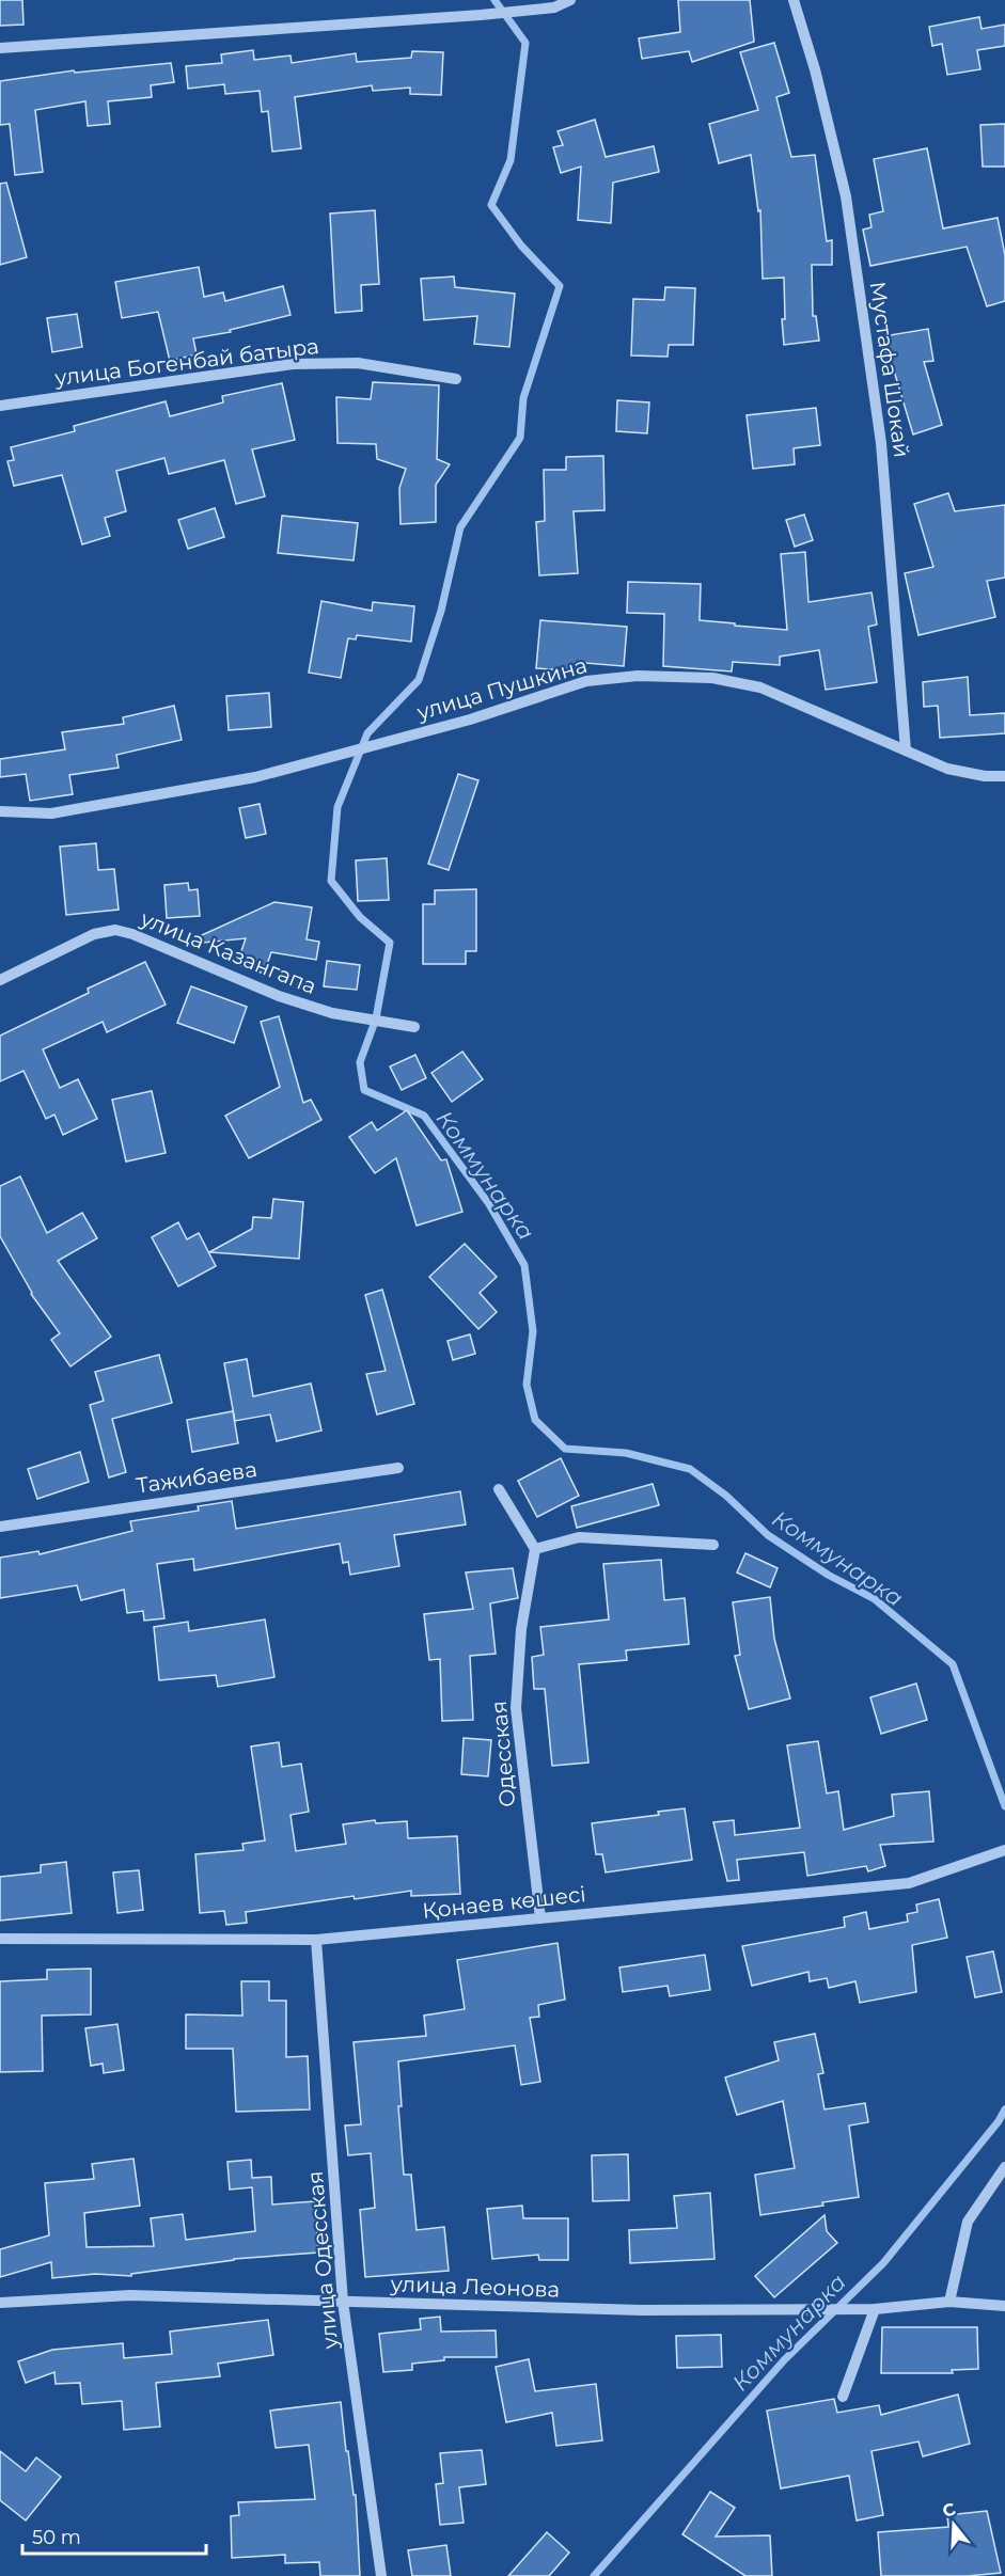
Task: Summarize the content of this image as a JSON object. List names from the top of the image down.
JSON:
{
  "streets": {
    "street": [
      "улица Богенбай батыра",
      "Мустафа Шокай",
      "улица Пушкина",
      "улица Казангапа",
      "Тажибаева",
      "Одесская",
      "Қонаев көшесі",
      "улица Одесская",
      "улица Леонова"
    ]
  },
  "crossings": [
    ["Мустафа Шокай", "улица Пушкина"],
    ["Одесская", "Қонаев көшесі"],
    ["Қонаев көшесі", "улица Одесская"],
    ["улица Одесская", "улица Леонова"]
  ],
  "water": ["Коммунарка"],
  "scale_bar": "50 m",
  "north": "top"
}
